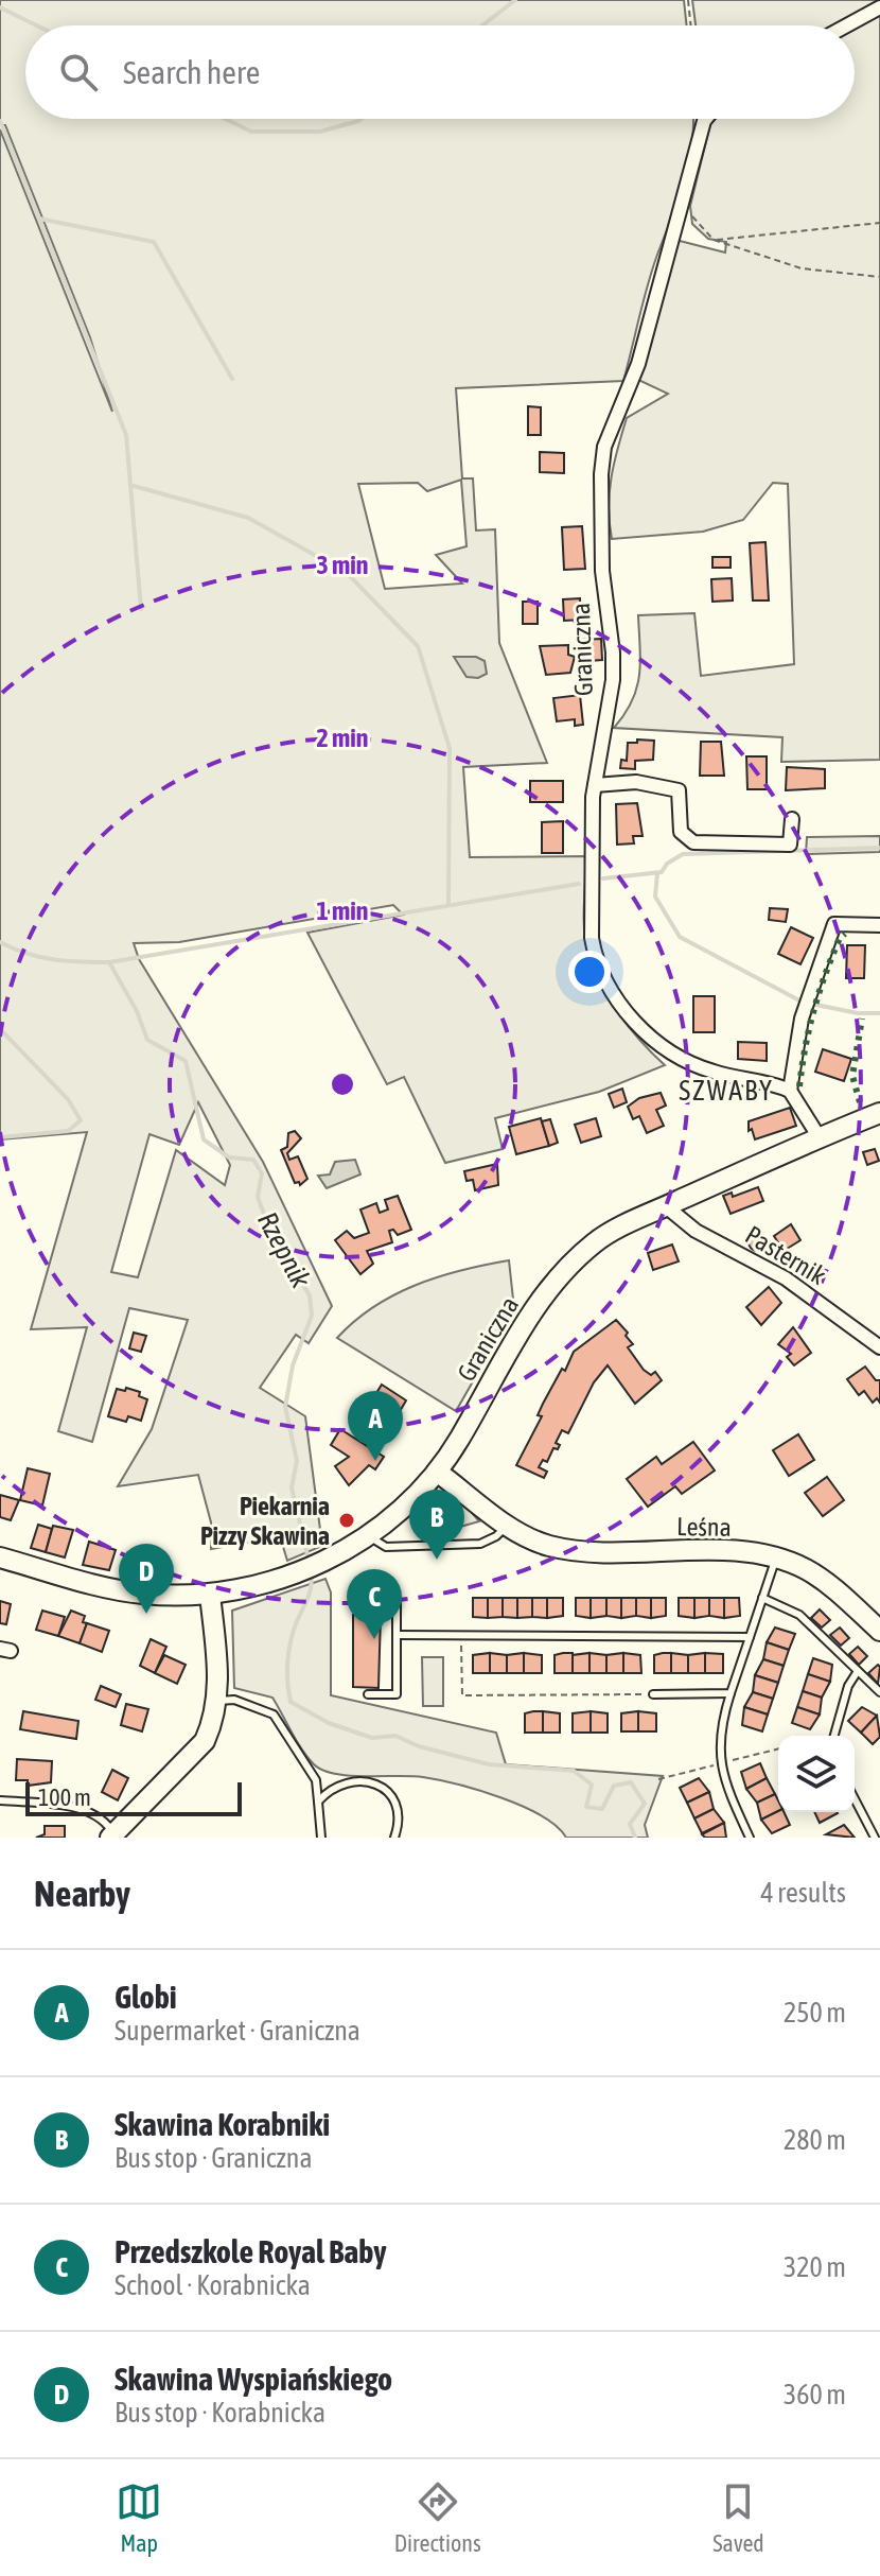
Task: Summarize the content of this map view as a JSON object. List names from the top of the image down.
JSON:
{
  "streets": {
    "street": ["Graniczna", "Pasternik", "Leśna"]
  },
  "crossings": [
    ["Graniczna", "Pasternik"],
    ["Graniczna", "Leśna"]
  ],
  "districts": ["SZWABY"],
  "water": ["Rzepnik"],
  "places": ["Piekarnia Pizzy Skawina"],
  "scale_bar": "100 m",
  "page": {
    "search": "Search here",
    "pins": [
      "A",
      "B",
      "D",
      "C"
    ],
    "scale": "100 m",
    "heading": ["Nearby", "4 results"],
    "list": [
      {
        "mark": "A",
        "name": "Globi",
        "note": "Supermarket · Graniczna",
        "value": "250 m"
      },
      {
        "mark": "B",
        "name": "Skawina Korabniki",
        "note": "Bus stop · Graniczna",
        "value": "280 m"
      },
      {
        "mark": "C",
        "name": "Przedszkole Royal Baby",
        "note": "School · Korabnicka",
        "value": "320 m"
      },
      {
        "mark": "D",
        "name": "Skawina Wyspiańskiego",
        "note": "Bus stop · Korabnicka",
        "value": "360 m"
      }
    ],
    "nav": ["Map", "Directions", "Saved"]
  },
  "rings": ["3 min", "2 min", "1 min"]
}
